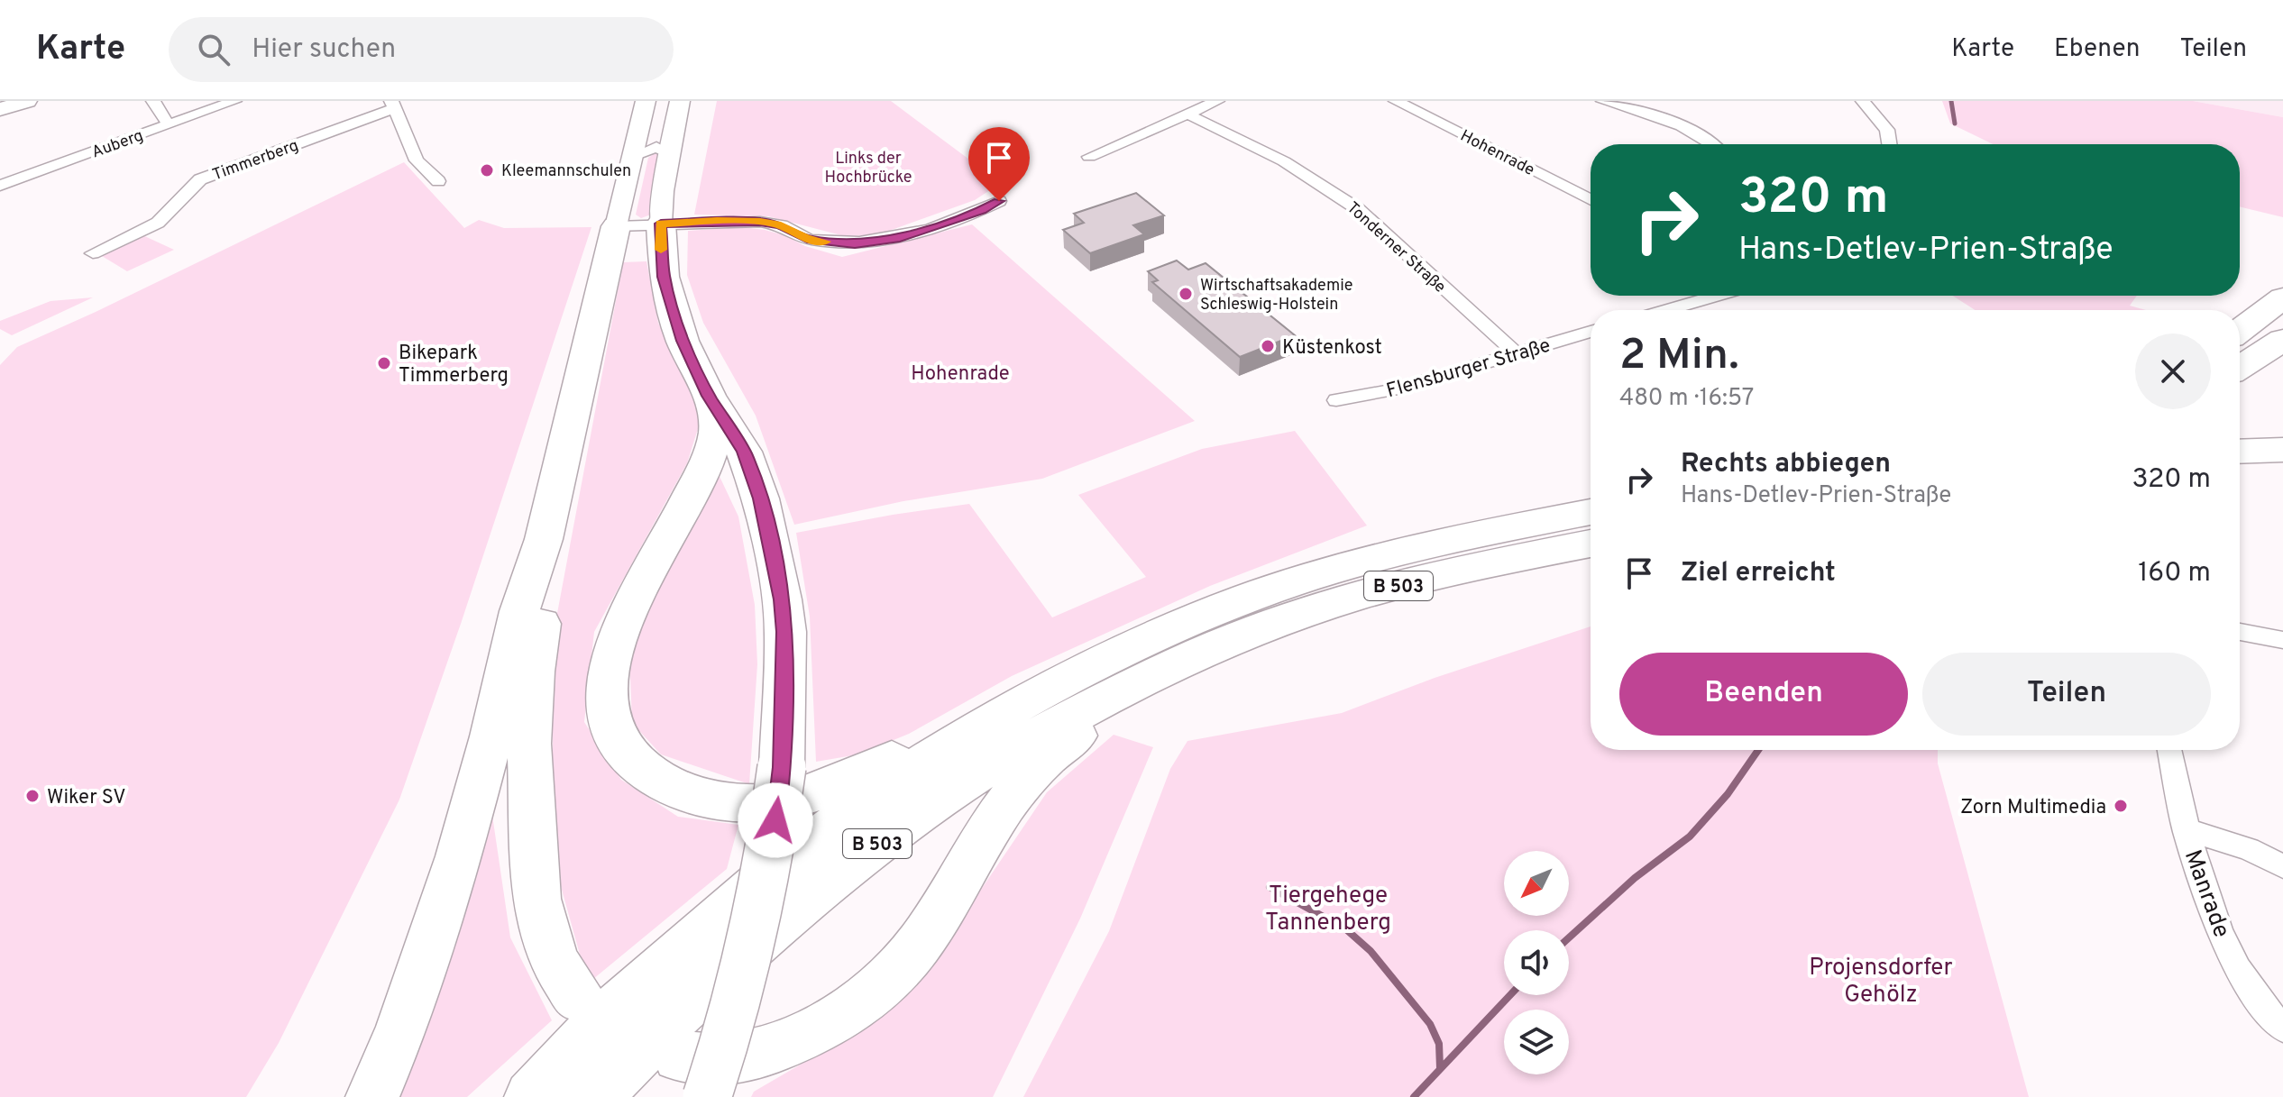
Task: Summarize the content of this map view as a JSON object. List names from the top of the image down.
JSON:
{
  "streets": {
    "highway": ["B 503"],
    "street": [
      "Auberg",
      "Hohenrade",
      "Timmerberg",
      "Tonderner Straße",
      "Flensburger Straße",
      "Manrade"
    ]
  },
  "crossings": [
    ["Tonderner Straße", "Flensburger Straße"]
  ],
  "parks": [
    "Links der Hochbrücke",
    "Hohenrade",
    "Tiergehege Tannenberg",
    "Projensdorfer Gehölz"
  ],
  "places": [
    "Kleemannschulen",
    "Wirtschaftsakademie Schleswig-Holstein",
    "Küstenkost",
    "Bikepark Timmerberg",
    "Wiker SV",
    "Zorn Multimedia"
  ],
  "north": "bottom left",
  "page": {
    "header": "Karte",
    "search": "Hier suchen",
    "nav": ["Karte", "Ebenen", "Teilen"],
    "turn": ["320 m", "Hans-Detlev-Prien-Straße"],
    "heading": ["2 Min.", "480 m · 16:57"],
    "list": [
      {
        "name": "Rechts abbiegen",
        "note": "Hans-Detlev-Prien-Straße",
        "value": "320 m"
      },
      {
        "name": "Ziel erreicht",
        "value": "160 m"
      }
    ],
    "buttons": ["Beenden", "Teilen"]
  }
}
